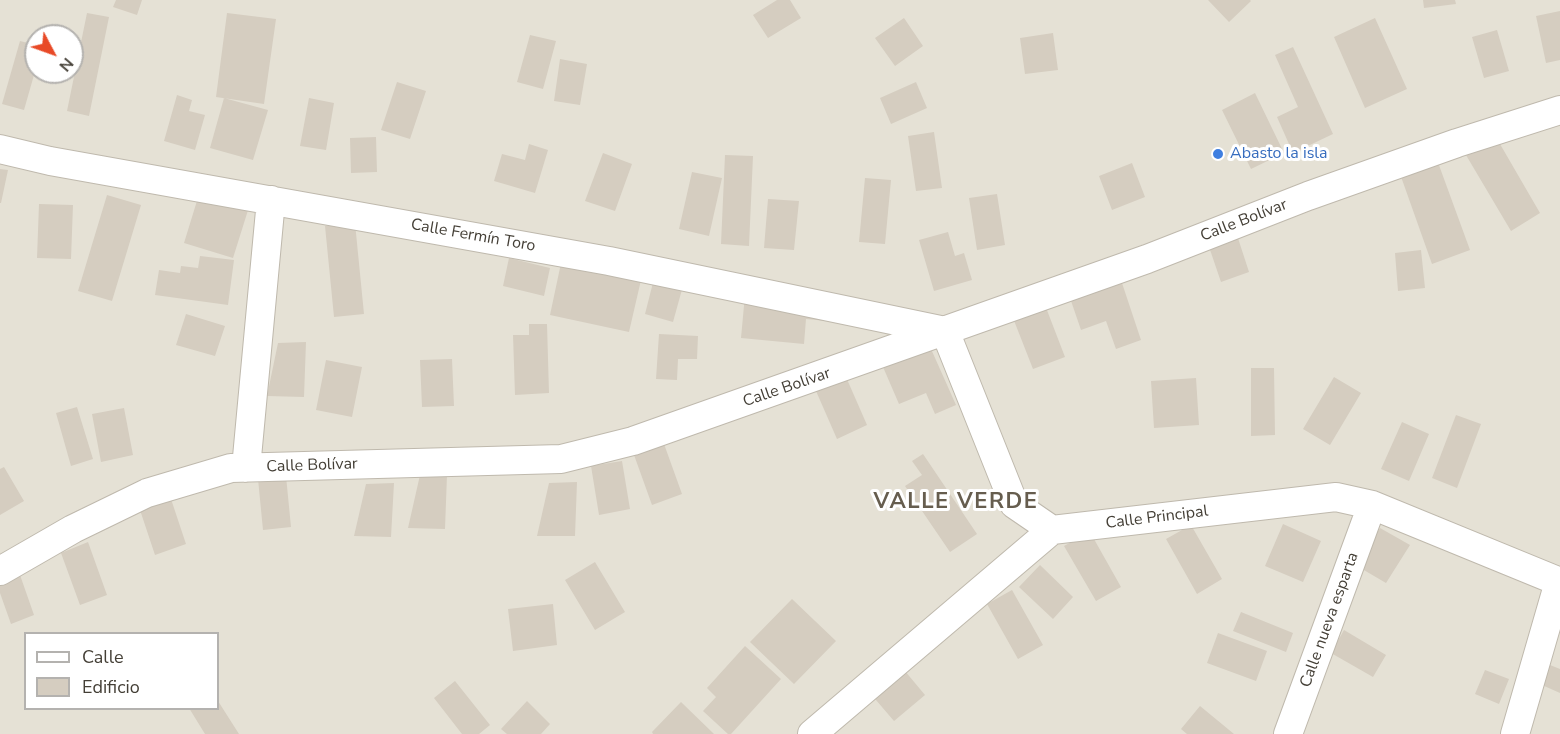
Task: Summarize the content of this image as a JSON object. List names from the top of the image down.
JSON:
{
  "streets": {
    "street": [
      "Calle Bolívar",
      "Calle Fermín Toro",
      "Calle Principal",
      "Calle nueva esparta"
    ]
  },
  "crossings": [
    ["Calle Bolívar", "Calle Fermín Toro"],
    ["Calle Principal", "Calle nueva esparta"]
  ],
  "districts": ["VALLE VERDE"],
  "places": ["Abasto la isla"],
  "legend": ["Calle", "Edificio"],
  "north": "bottom right"
}
